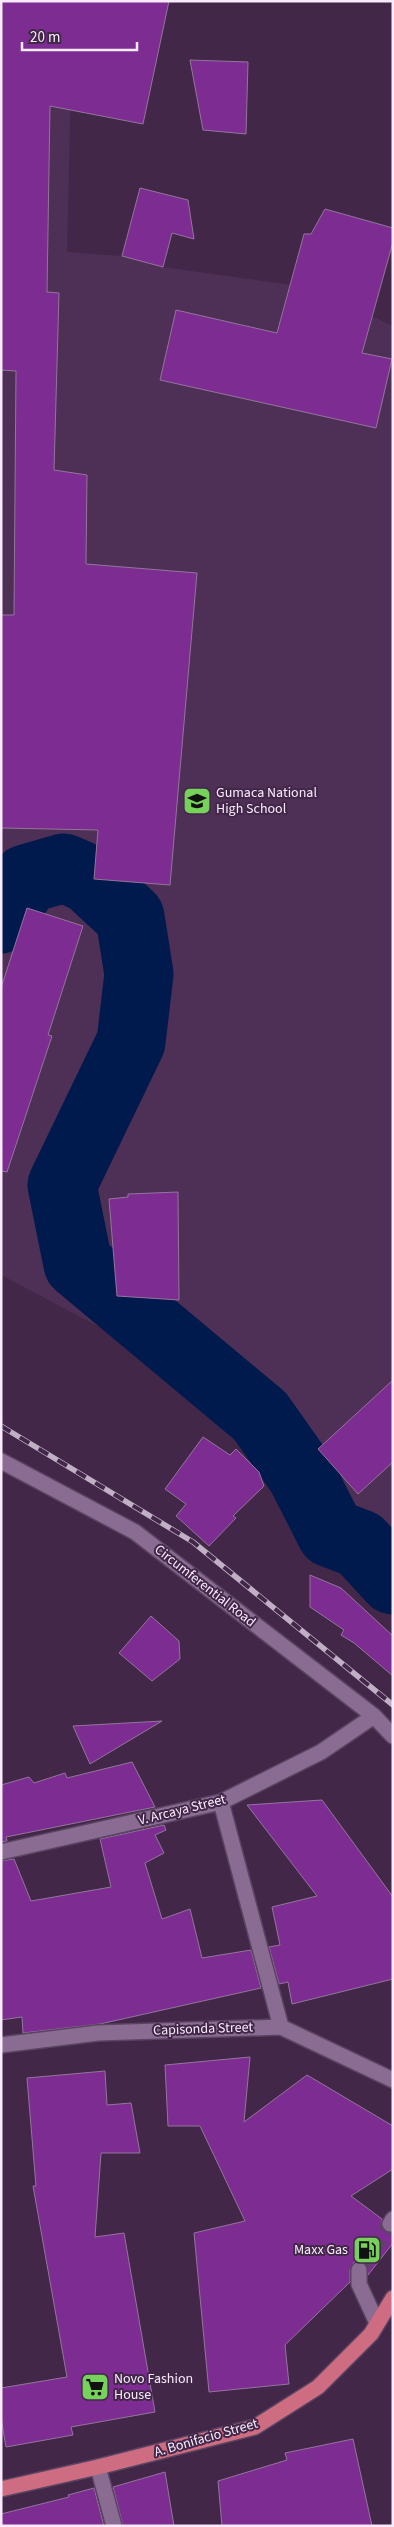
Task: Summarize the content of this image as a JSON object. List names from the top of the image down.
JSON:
{
  "streets": {
    "main road": ["A. Bonifacio Street"],
    "street": ["Circumferential Road", "V. Arcaya Street", "Capisonda Street"]
  },
  "crossings": [
    ["Circumferential Road", "V. Arcaya Street"]
  ],
  "places": {
    "school or university": ["Gumaca National High School"],
    "fuel station": ["Maxx Gas"],
    "supermarket": ["Novo Fashion House"]
  },
  "scale_bar": "20 m"
}
